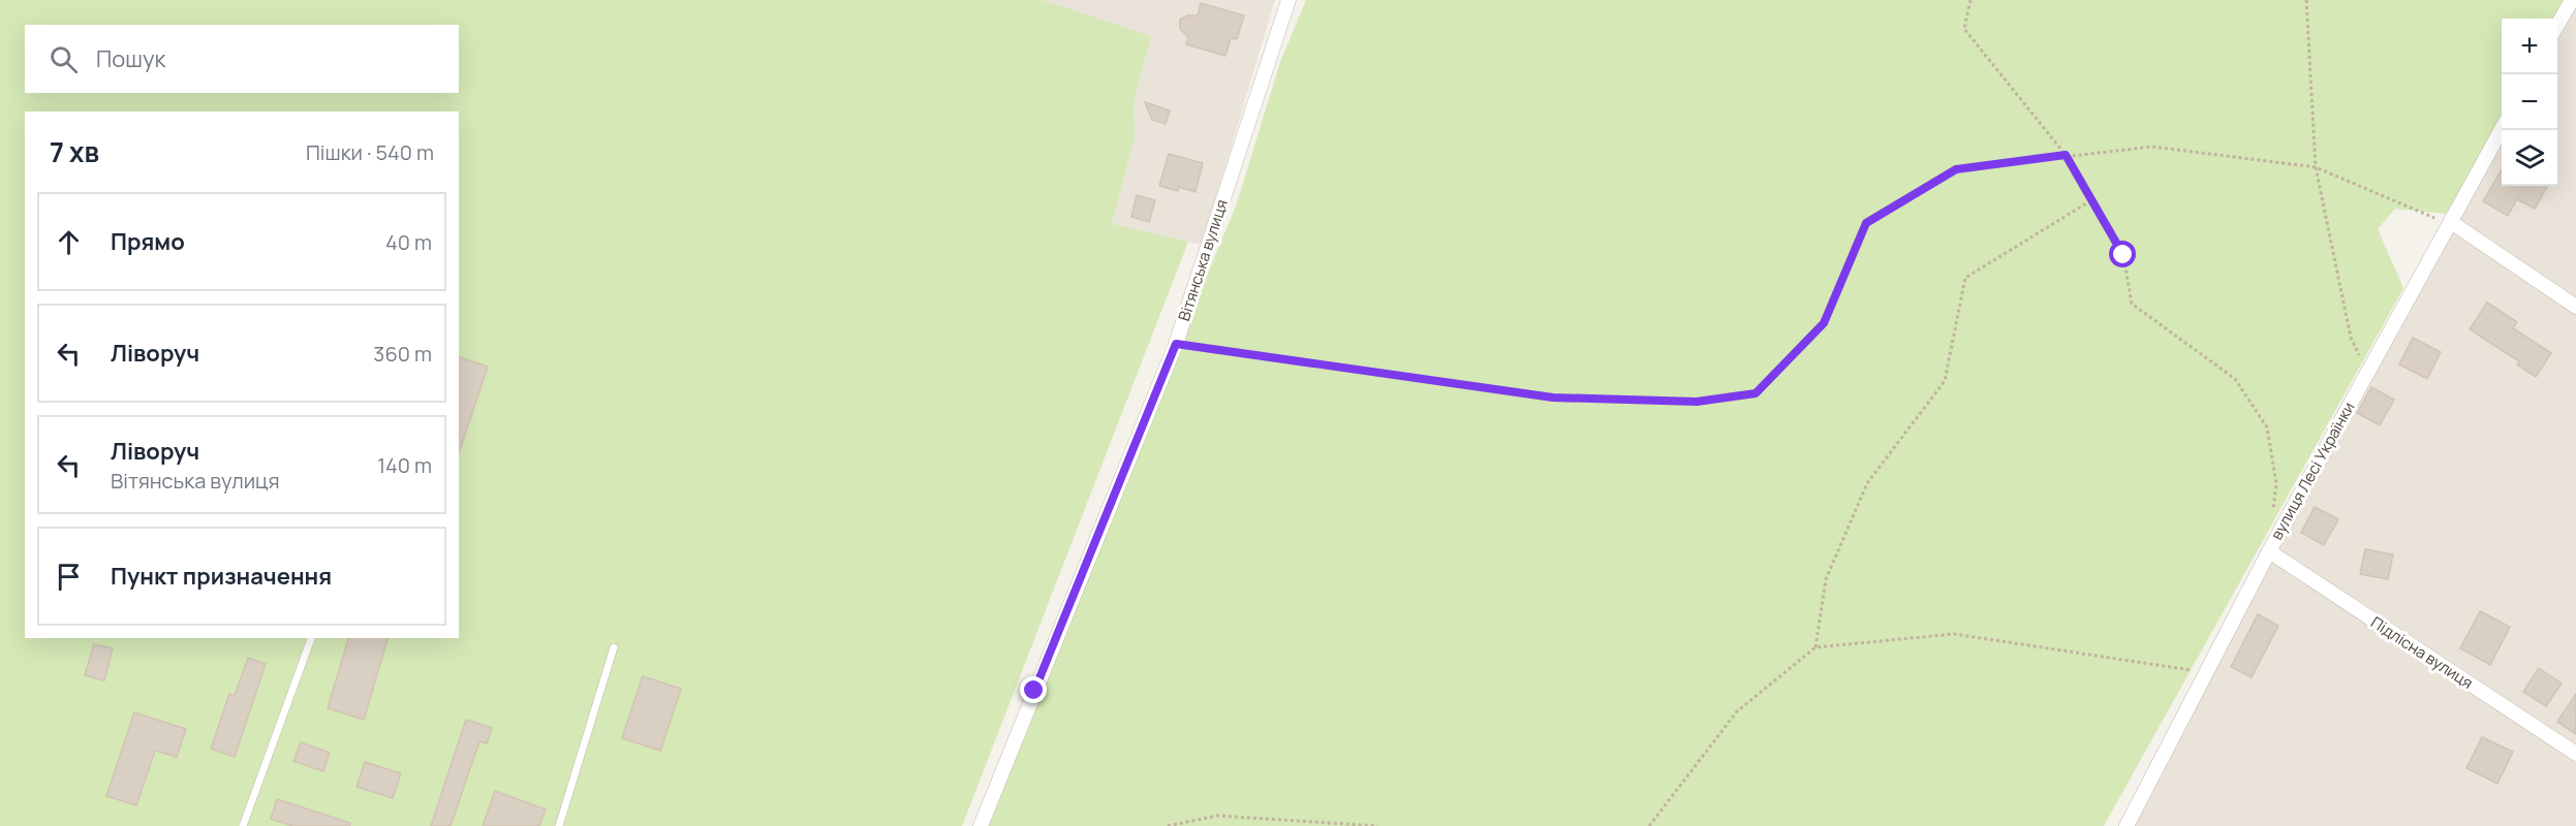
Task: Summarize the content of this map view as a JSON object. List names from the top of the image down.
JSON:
{
  "streets": {
    "street": ["Вітянська вулиця", "вулиця Лесі Українки", "Підлісна вулиця"]
  },
  "crossings": [
    ["вулиця Лесі Українки", "Підлісна вулиця"]
  ],
  "page": {
    "map_buttons": ["+", "−"],
    "search": "Пошук",
    "heading": ["7 хв", "Пішки · 540 m"],
    "list": [
      ["Прямо", "40 m"],
      ["Ліворуч", "360 m"],
      ["Ліворуч", "Вітянська вулиця", "140 m"],
      "Пункт призначення"
    ]
  }
}
